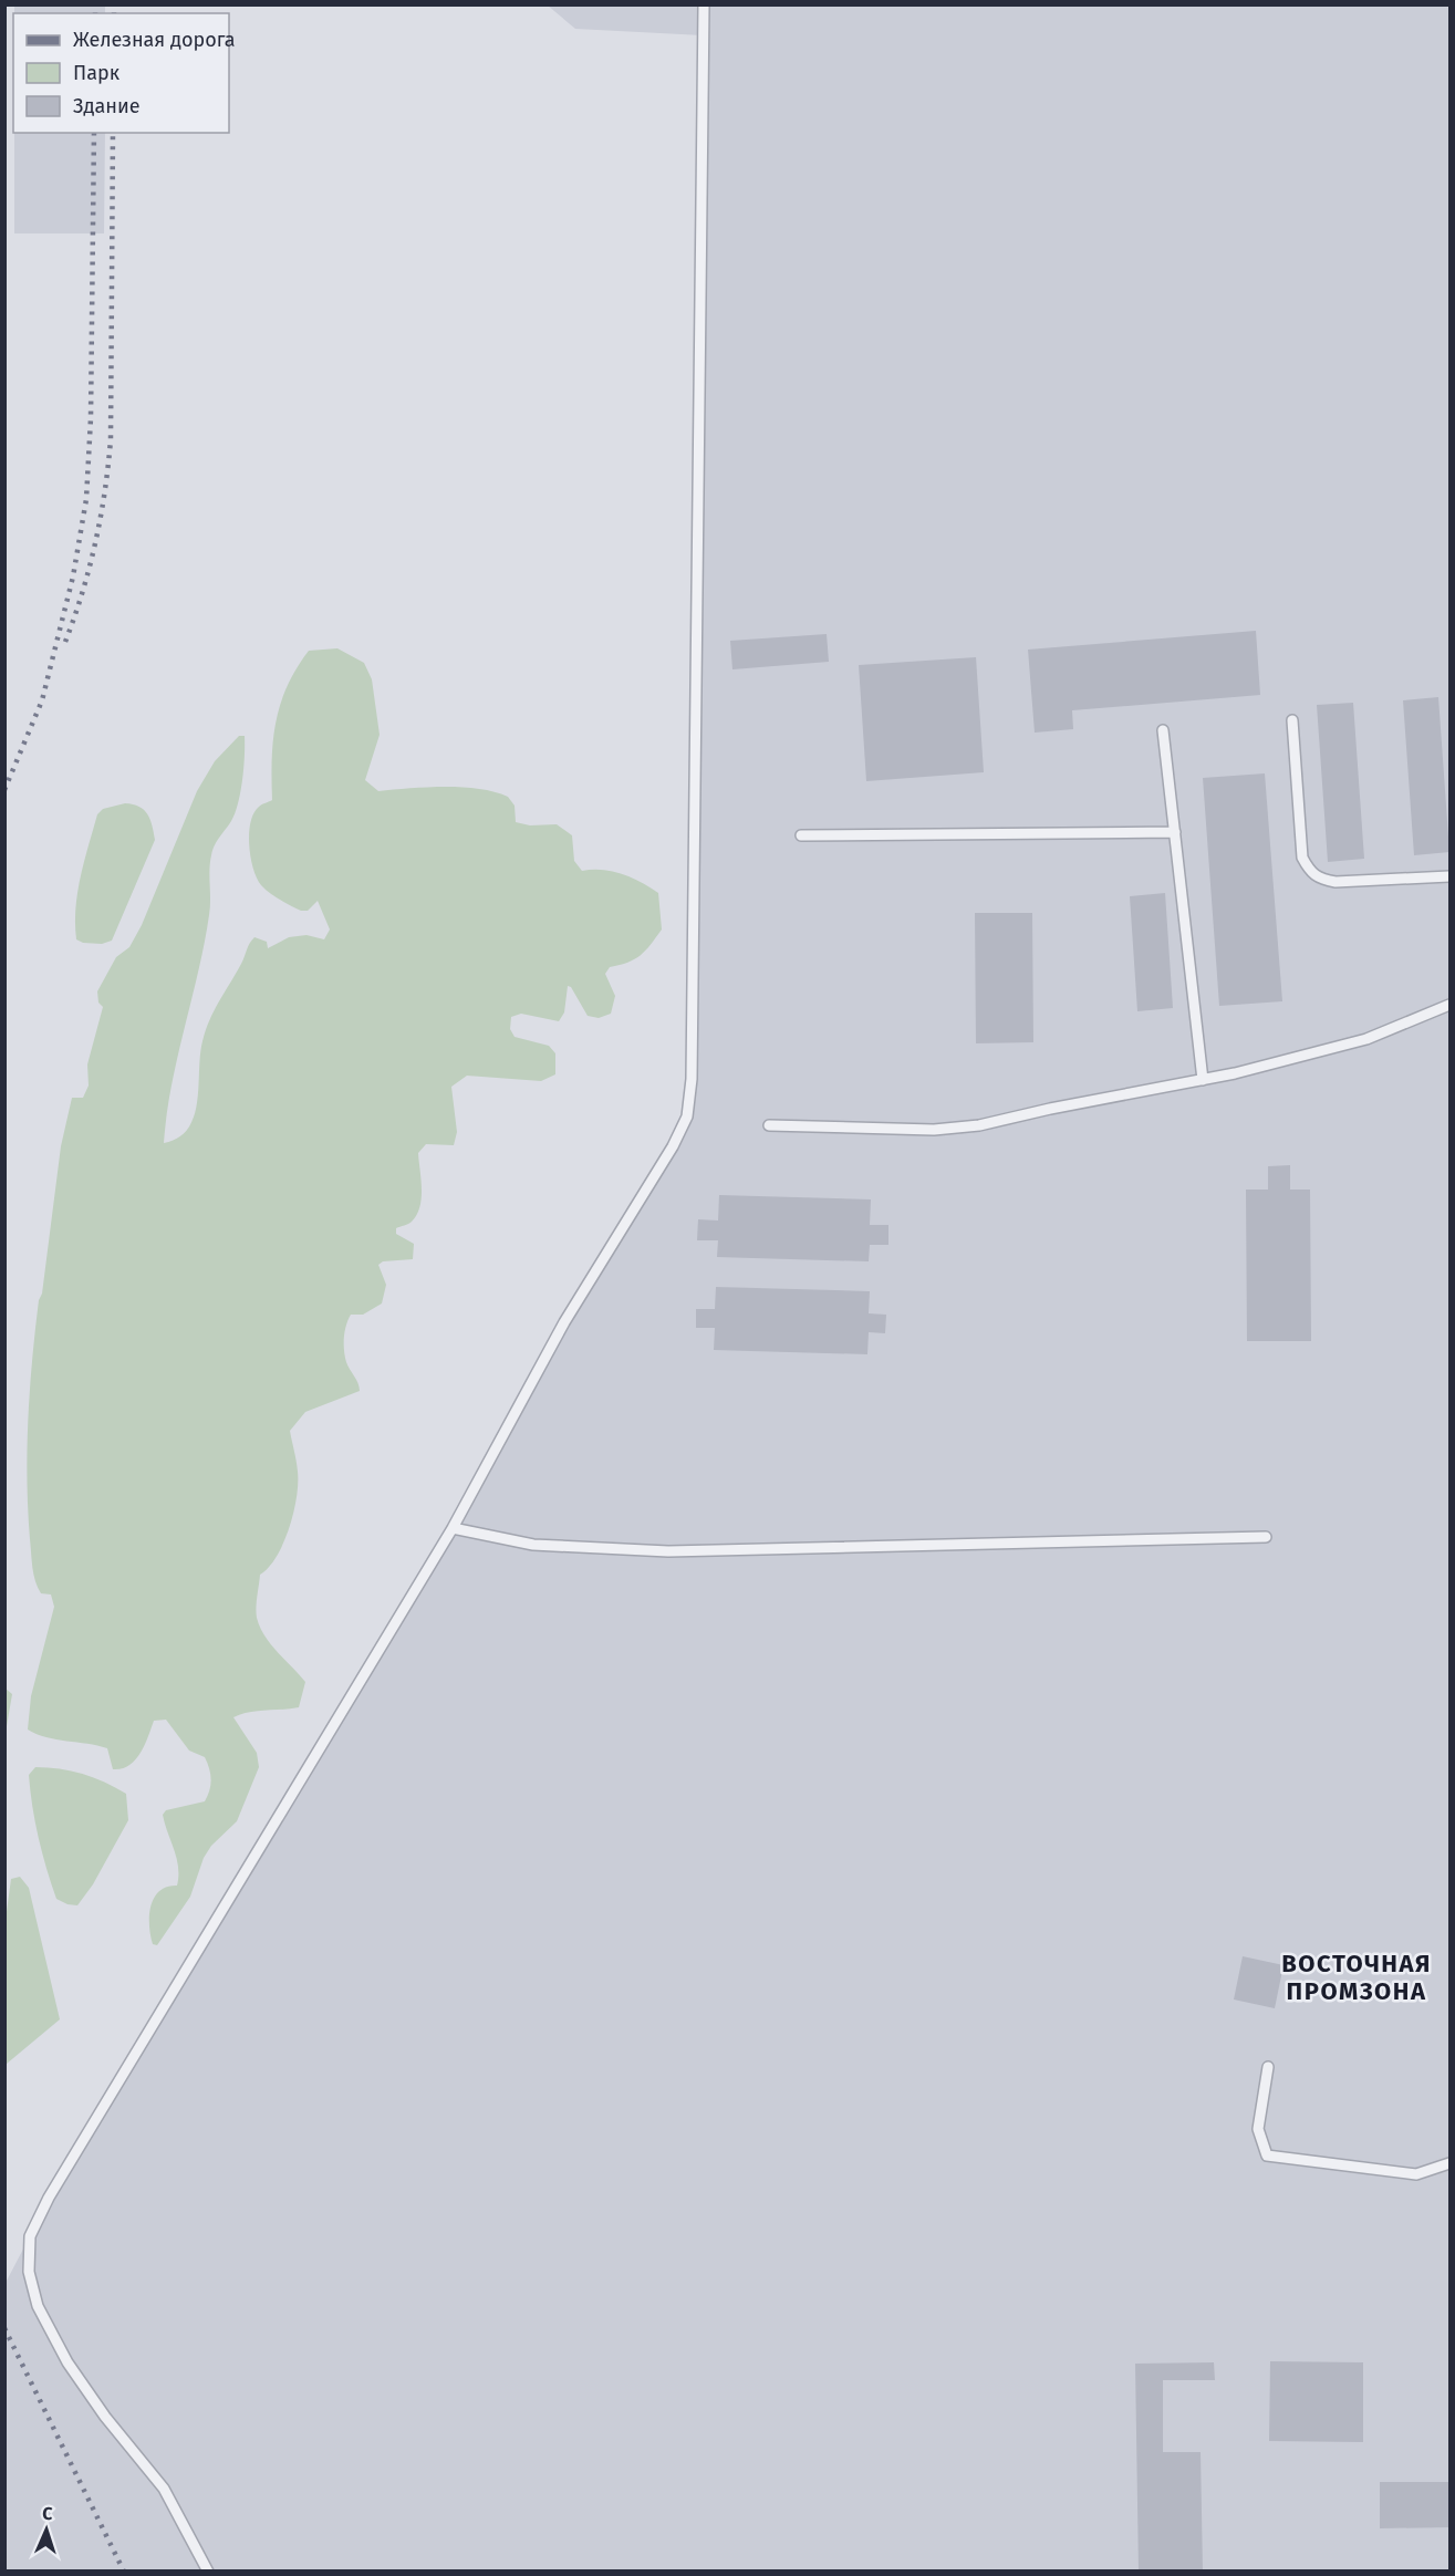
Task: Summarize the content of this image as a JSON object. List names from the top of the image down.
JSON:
{
  "districts": ["ВОСТОЧНАЯ ПРОМЗОНА"],
  "legend": ["Железная дорога", "Парк", "Здание"],
  "north": "top"
}
